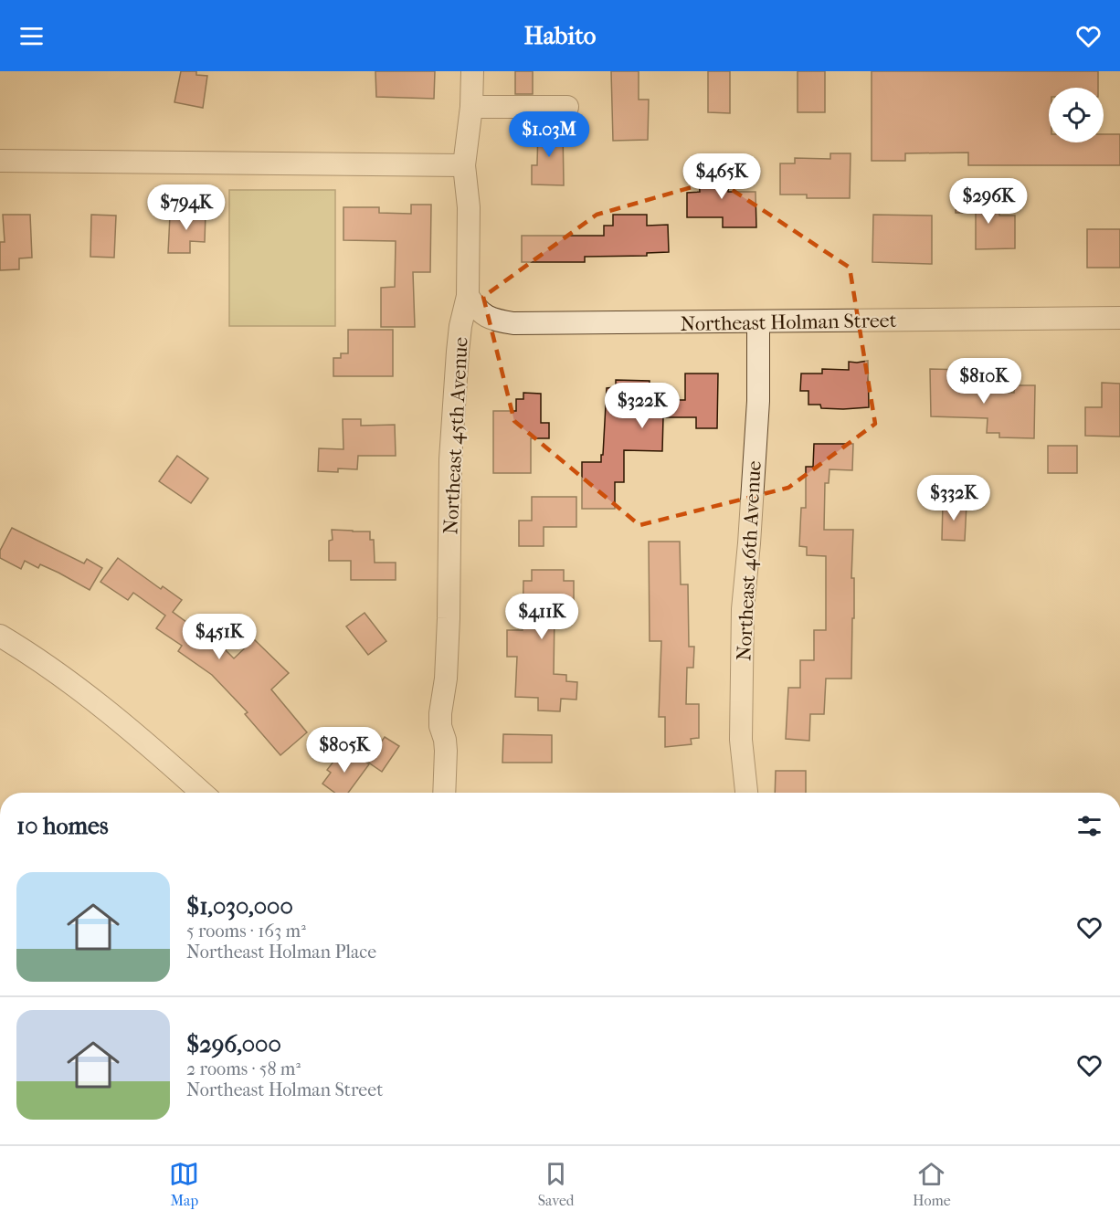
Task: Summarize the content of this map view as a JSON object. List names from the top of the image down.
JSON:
{
  "streets": {
    "street": ["Northeast Holman Street", "Northeast 45th Avenue", "Northeast 46th Avenue"]
  },
  "crossings": [
    ["Northeast Holman Street", "Northeast 45th Avenue"],
    ["Northeast Holman Street", "Northeast 46th Avenue"]
  ],
  "page": {
    "header": "Habito",
    "price": [
      "$1.03M",
      "$465K",
      "$296K",
      "$794K",
      "$810K",
      "$322K",
      "$332K",
      "$411K",
      "$451K",
      "$805K"
    ],
    "heading": "10 homes",
    "list": [
      {
        "name": "$1,030,000",
        "note": "5 rooms · 163 m² · Northeast Holman Place"
      },
      {
        "name": "$296,000",
        "note": "2 rooms · 58 m² · Northeast Holman Street"
      }
    ],
    "tabs": ["Map", "Saved", "Home"]
  }
}
